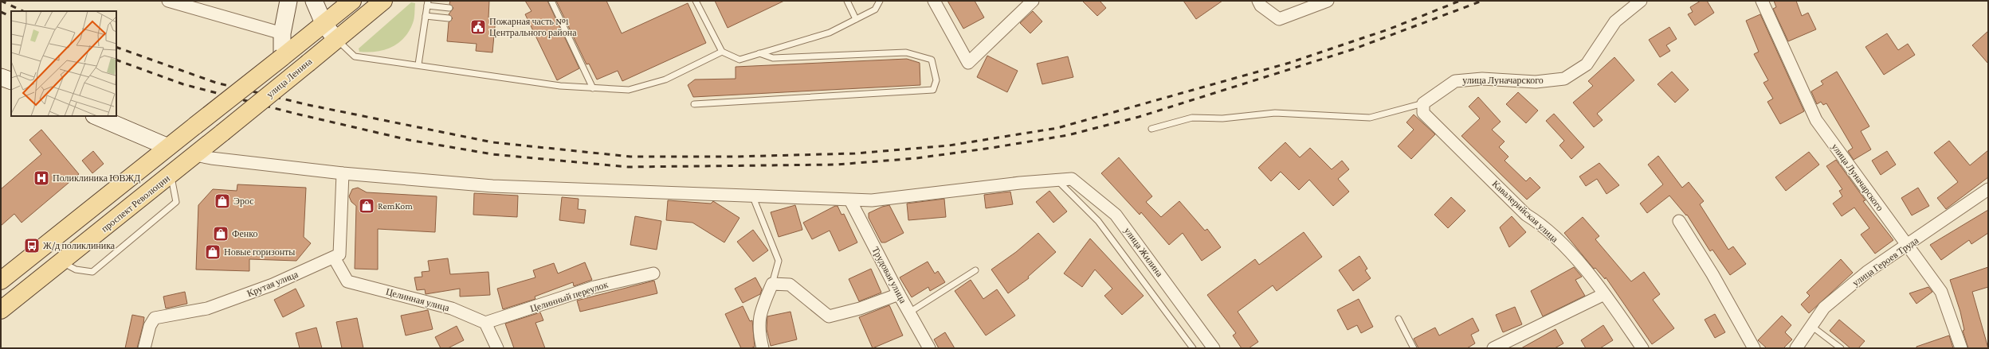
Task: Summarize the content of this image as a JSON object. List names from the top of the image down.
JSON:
{
  "streets": {
    "main road": ["улица Ленина", "проспект Революции"],
    "street": [
      "улица Луначарского",
      "Кавалерийская улица",
      "улица Жилина",
      "улица Героев Труда",
      "Трудовая улица",
      "Крутая улица",
      "Целинный переулок",
      "Целинная улица"
    ]
  },
  "crossings": [
    ["улица Ленина", "проспект Революции"],
    ["улица Ленина", "улица Жилина"],
    ["улица Луначарского", "Кавалерийская улица"],
    ["улица Луначарского", "улица Героев Труда"],
    ["проспект Революции", "улица Жилина"],
    ["улица Жилина", "Трудовая улица"],
    ["Крутая улица", "Целинная улица"],
    ["Целинный переулок", "Целинная улица"]
  ],
  "places": {
    "public building": ["Пожарная часть №1 Центрального района"],
    "hospital": ["Поликлиника ЮВЖД"],
    "shop": [
      "Эрос",
      "RemKom",
      "Фенко",
      "Новые горизонты"
    ],
    "bus stop": ["Ж/д поликлиника"]
  }
}
